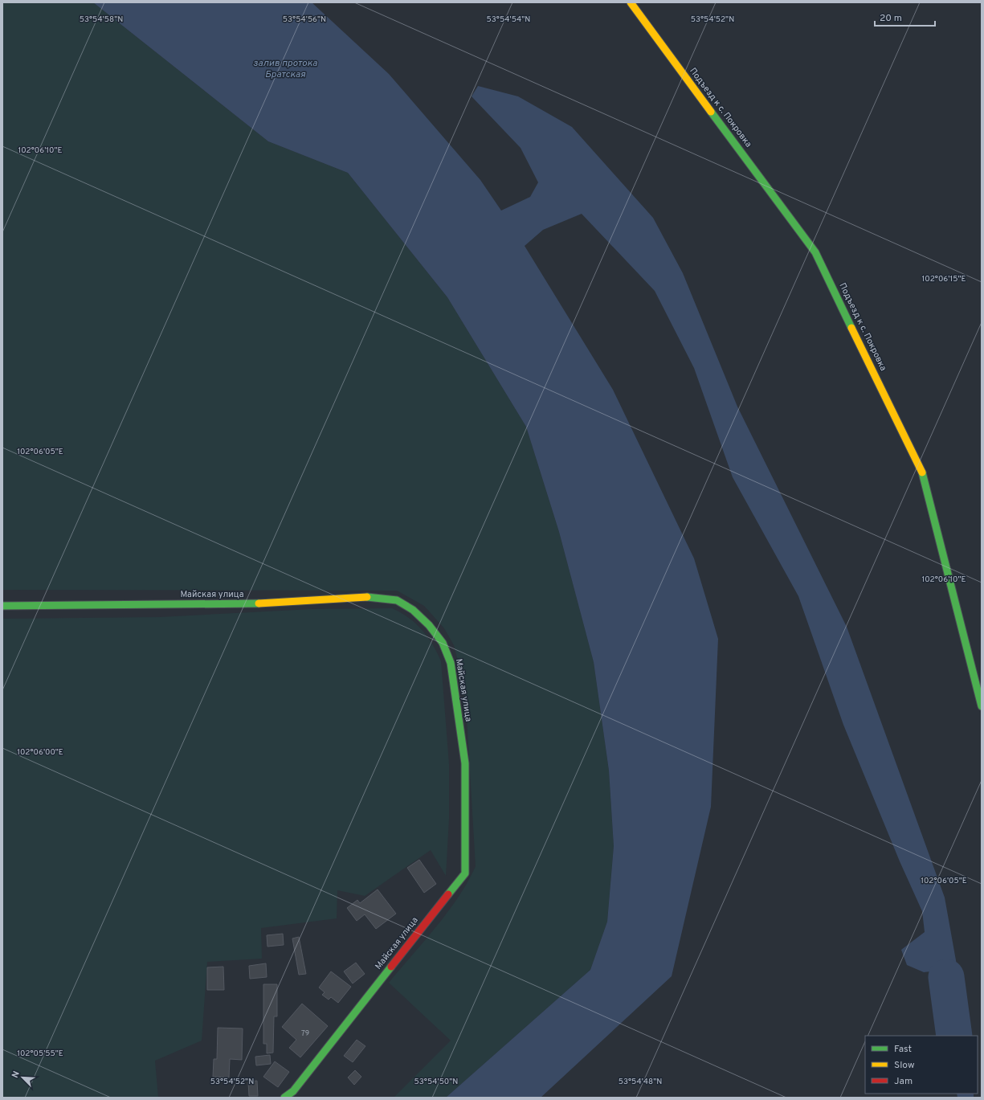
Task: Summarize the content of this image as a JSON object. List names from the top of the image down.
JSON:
{
  "streets": {
    "street": ["Подъезд к с. Покровка", "Майская улица"]
  },
  "water": ["залив протока Братская"],
  "house_numbers": ["79"],
  "legend": ["Fast", "Slow", "Jam"],
  "scale_bar": "20 m",
  "north": "top left",
  "coordinates": [
    "53°54'58\"N",
    "53°54'56\"N",
    "53°54'54\"N",
    "53°54'52\"N",
    "102°06'10\"E",
    "102°06'15\"E",
    "102°06'05\"E",
    "102°06'00\"E",
    "102°05'55\"E",
    "53°54'50\"N",
    "53°54'48\"N"
  ]
}
